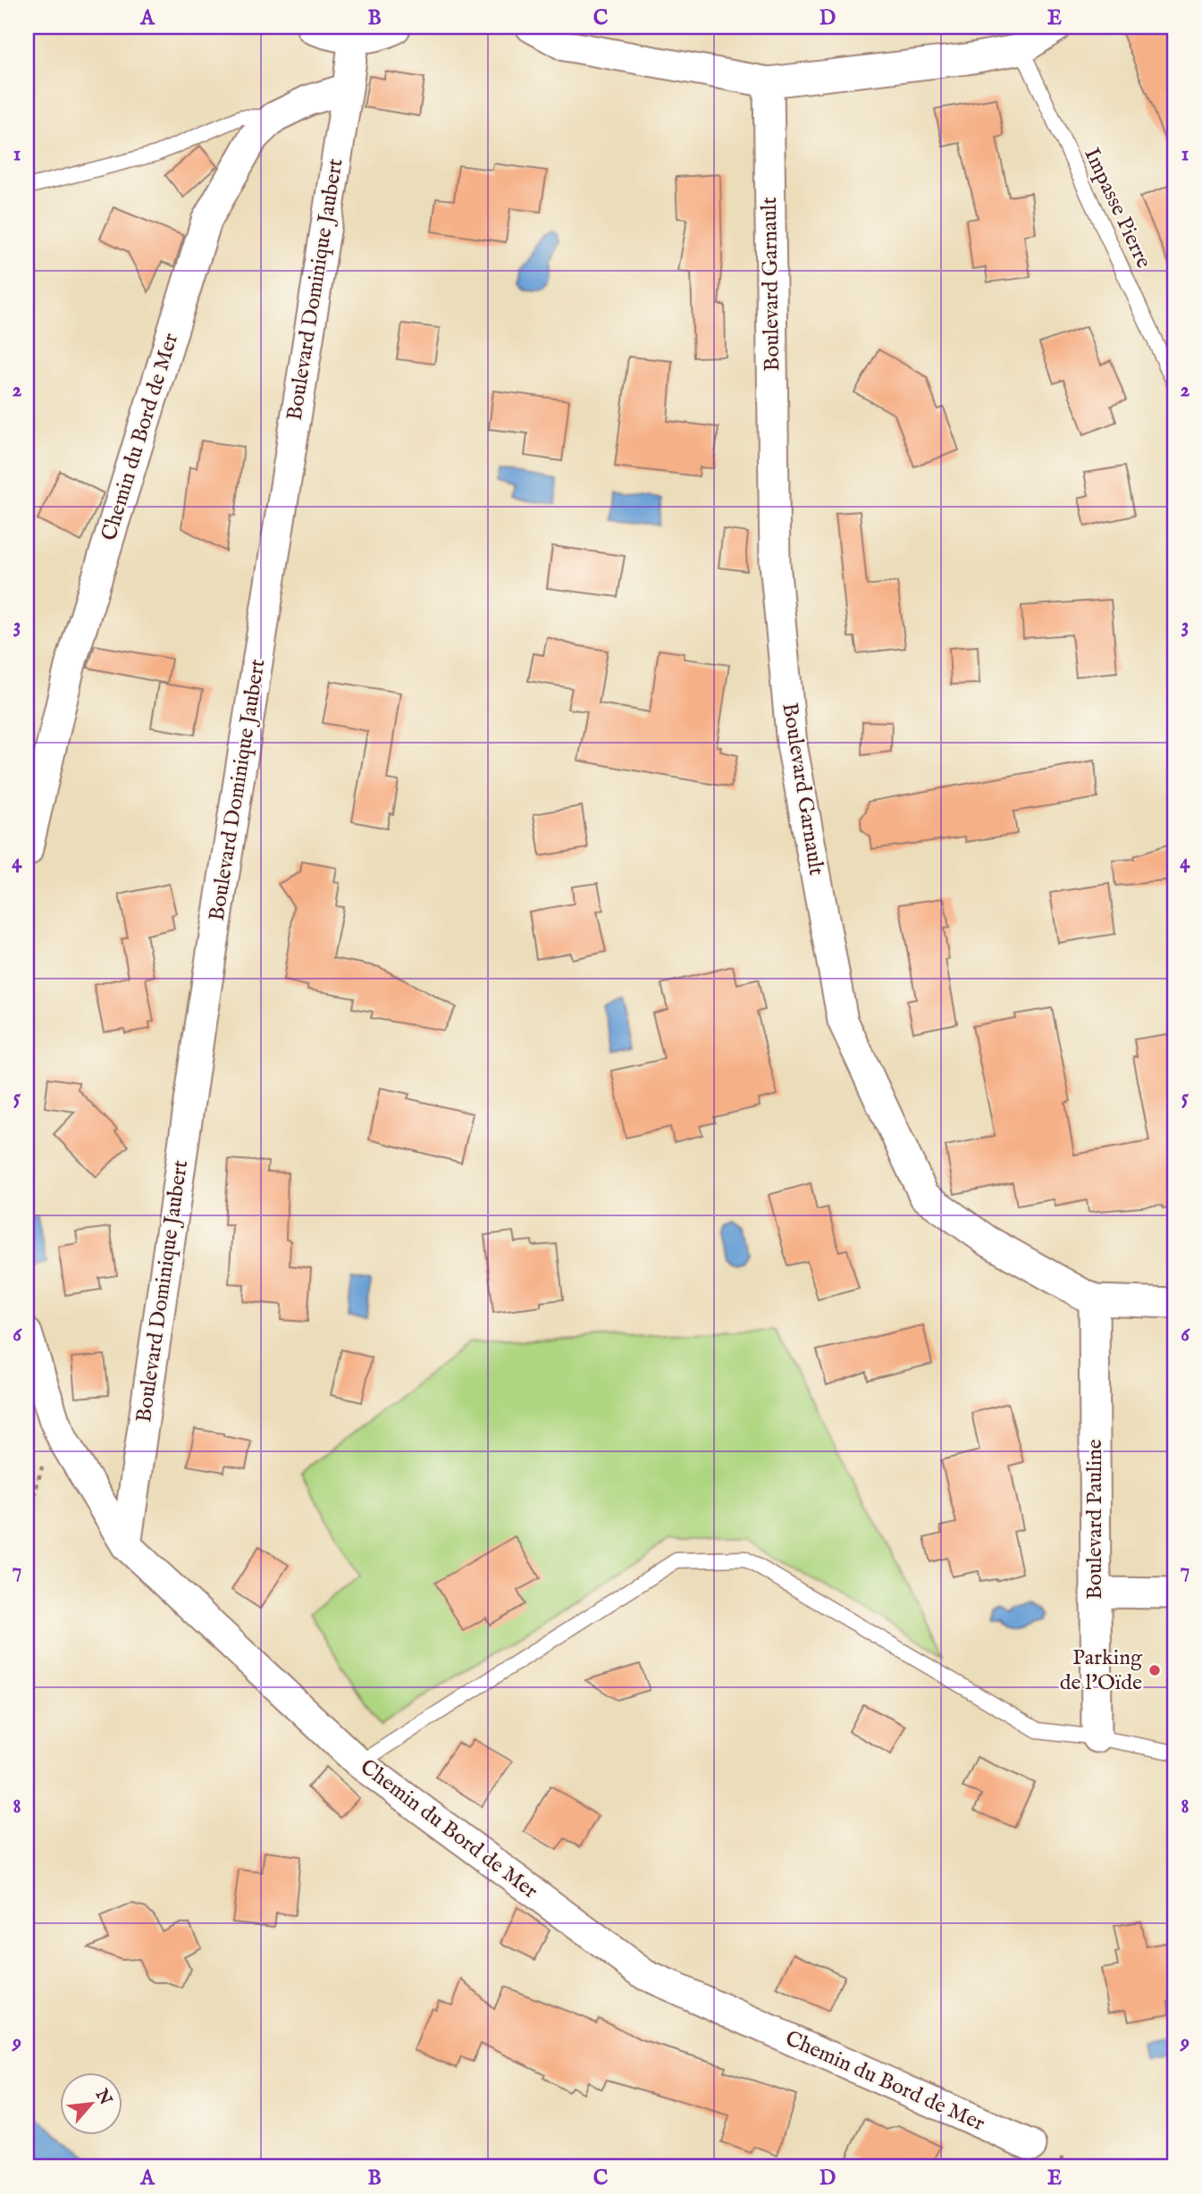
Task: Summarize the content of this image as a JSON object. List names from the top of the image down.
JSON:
{
  "streets": {
    "street": [
      "Boulevard Garnault",
      "Boulevard Dominique Jaubert",
      "Chemin du Bord de Mer",
      "Boulevard Pauline"
    ],
    "lane": ["Impasse Pierre"]
  },
  "crossings": [
    ["Boulevard Garnault", "Boulevard Pauline"],
    ["Boulevard Dominique Jaubert", "Chemin du Bord de Mer"]
  ],
  "places": ["Parking de l'Oïde"],
  "north": "top right",
  "grid": {
    "columns": [
      "A",
      "B",
      "C",
      "D",
      "E"
    ],
    "rows": [
      "1",
      "2",
      "3",
      "4",
      "5",
      "6",
      "7",
      "8",
      "9"
    ]
  }
}
